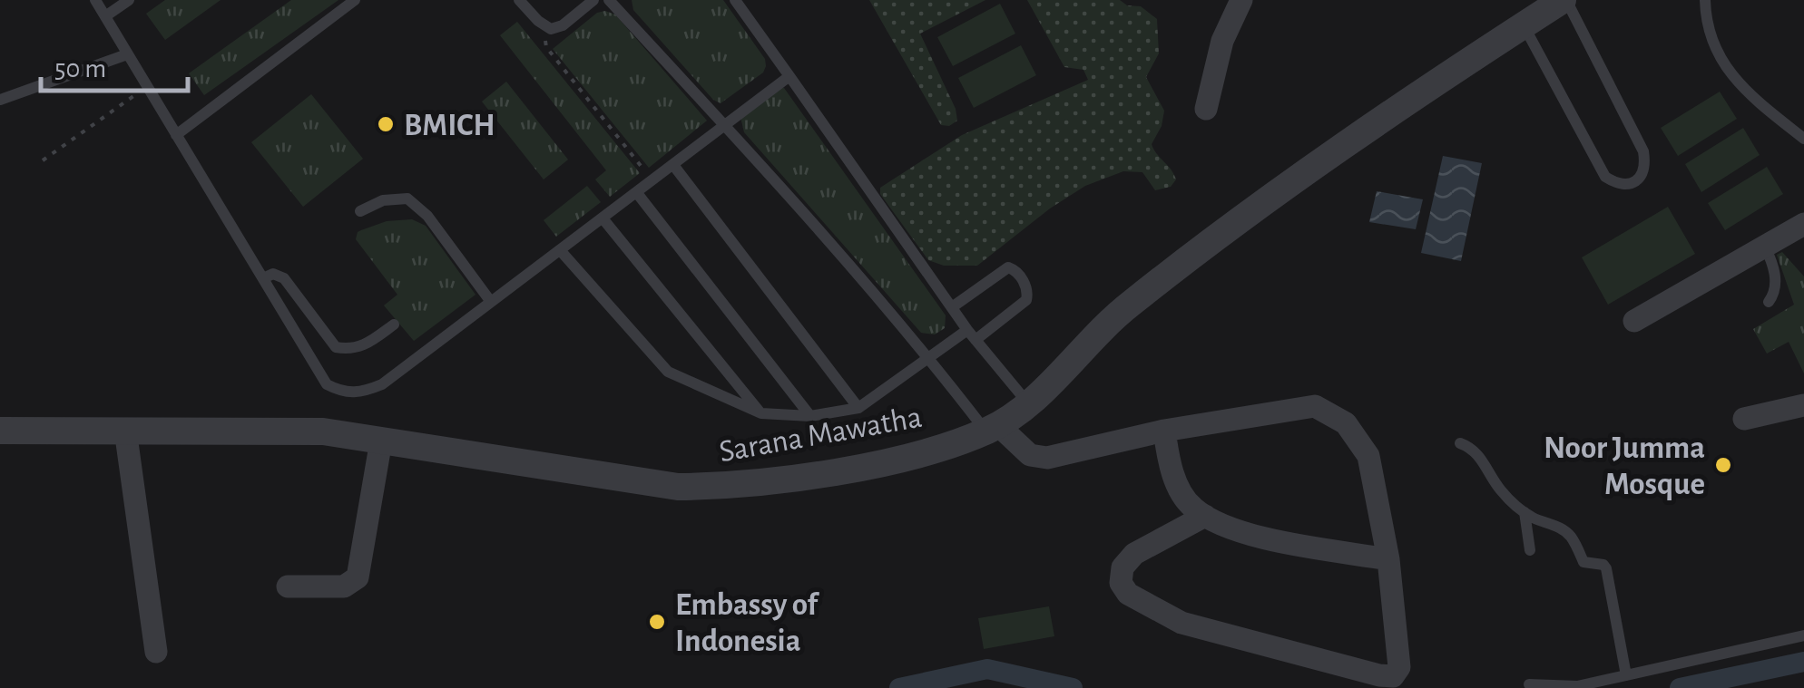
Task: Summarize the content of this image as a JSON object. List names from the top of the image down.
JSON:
{
  "streets": {
    "street": ["Sarana Mawatha"]
  },
  "places": ["BMICH", "Noor Jumma Mosque", "Embassy of Indonesia"],
  "scale_bar": "50 m"
}
